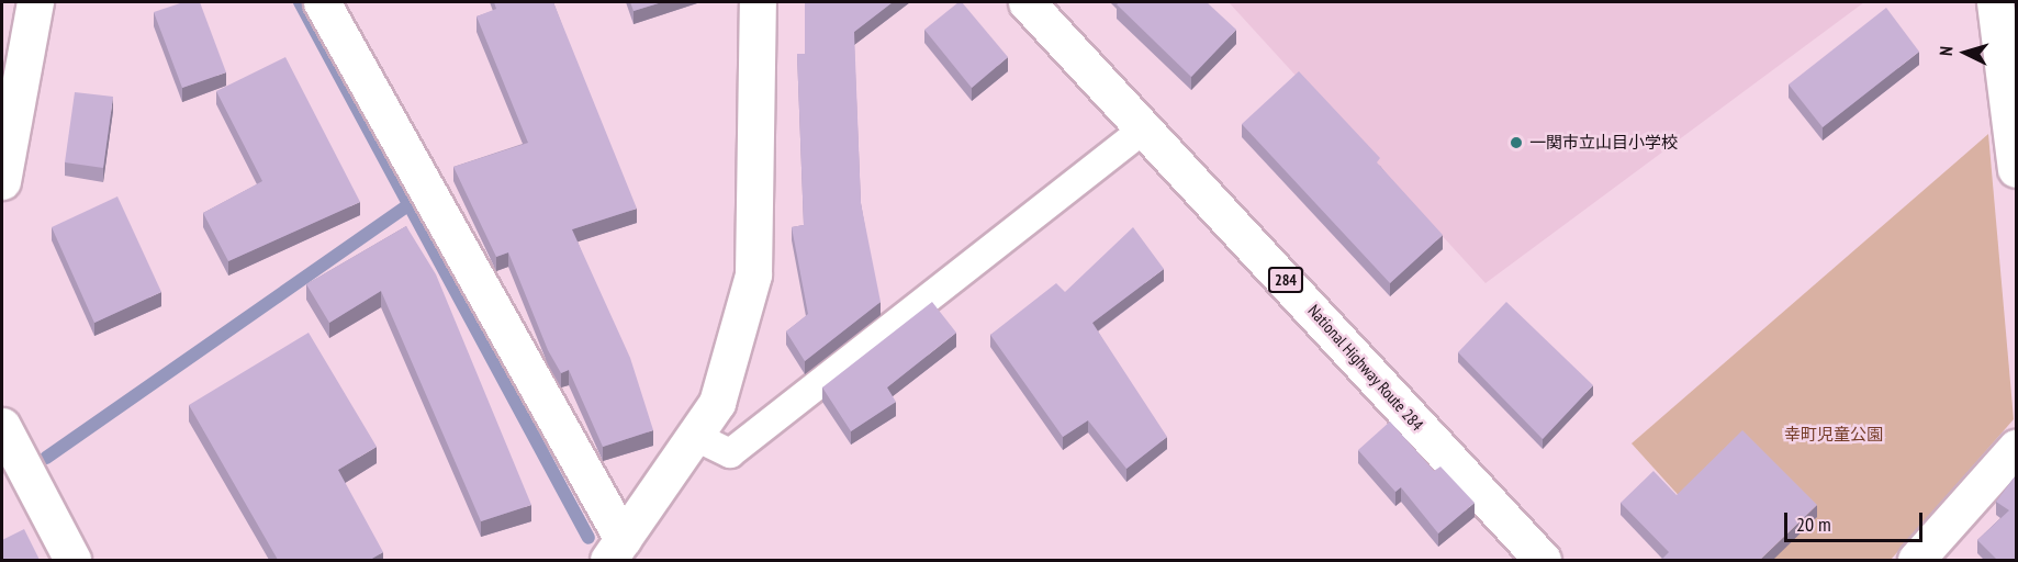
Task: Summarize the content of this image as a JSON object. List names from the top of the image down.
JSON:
{
  "streets": {
    "main road": ["284", "National Highway Route 284"]
  },
  "parks": ["幸町児童公園"],
  "places": ["一関市立山目小学校"],
  "scale_bar": "20 m",
  "north": "left"
}
